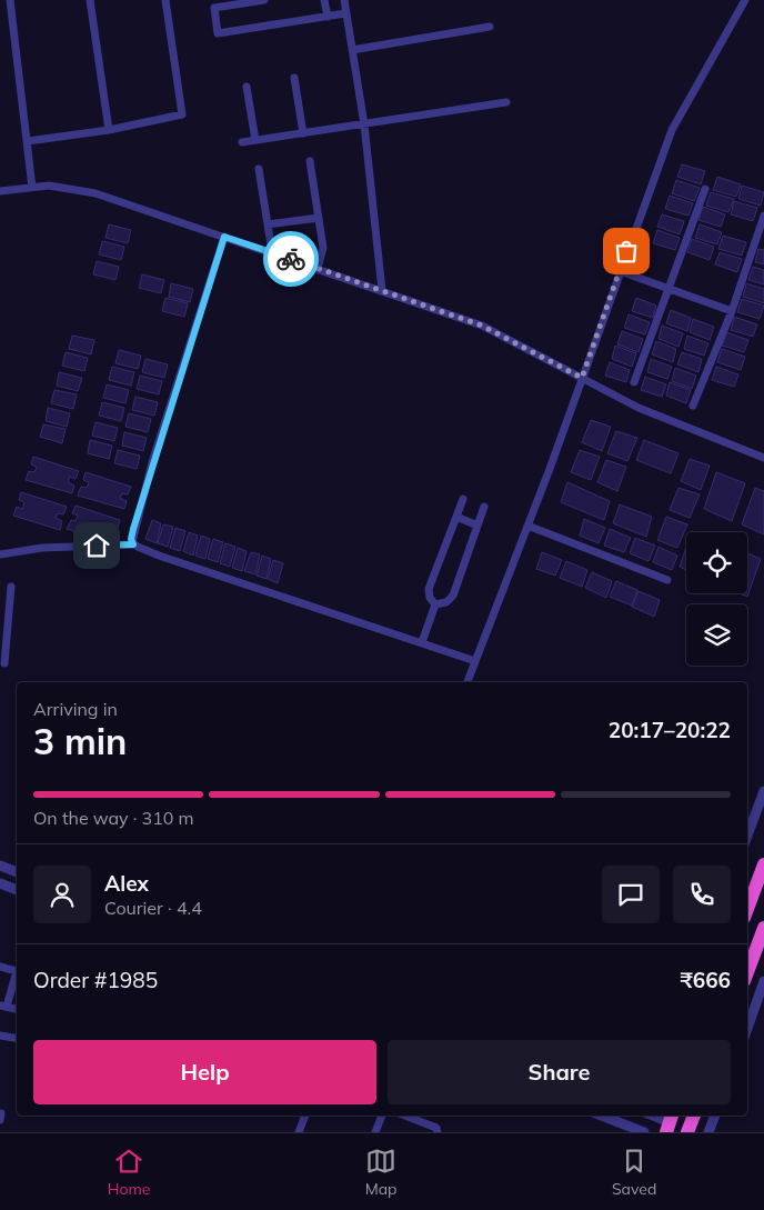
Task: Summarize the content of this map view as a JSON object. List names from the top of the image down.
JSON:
{
  "page": {
    "heading": ["3 min", "Arriving in", "20:17–20:22"],
    "panel": [
      "Alex",
      "Courier · 4.4",
      "Order #1985",
      "₹666"
    ],
    "bar": "On the way · 310 m",
    "buttons": ["Help", "Share"],
    "tabs": ["Home", "Map", "Saved"]
  }
}
